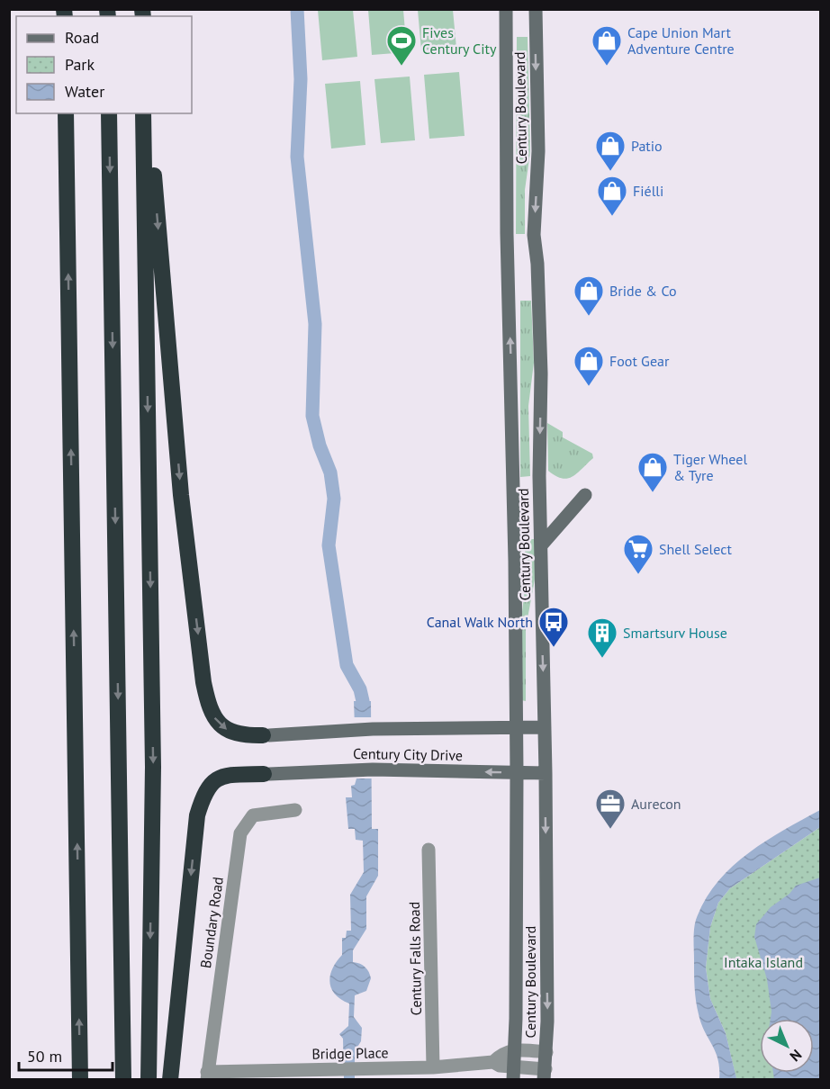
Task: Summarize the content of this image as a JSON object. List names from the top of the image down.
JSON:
{
  "streets": {
    "main road": ["Century Boulevard", "Century City Drive"],
    "street": ["Boundary Road", "Century Falls Road", "Bridge Place"]
  },
  "crossings": [
    ["Century Boulevard", "Century City Drive"],
    ["Century Boulevard", "Bridge Place"],
    ["Boundary Road", "Bridge Place"],
    ["Century Falls Road", "Bridge Place"]
  ],
  "parks": ["Intaka Island"],
  "places": {
    "sports": ["Fives Century City"],
    "shop": [
      "Cape Union Mart Adventure Centre",
      "Patio",
      "Fiélli",
      "Bride & Co",
      "Foot Gear",
      "Tiger Wheel & Tyre"
    ],
    "supermarket": ["Shell Select"],
    "bus stop": ["Canal Walk North"],
    "building": ["Smartsurv House"],
    "office": ["Aurecon"]
  },
  "legend": ["Road", "Park", "Water"],
  "scale_bar": "50 m",
  "north": "bottom right"
}
